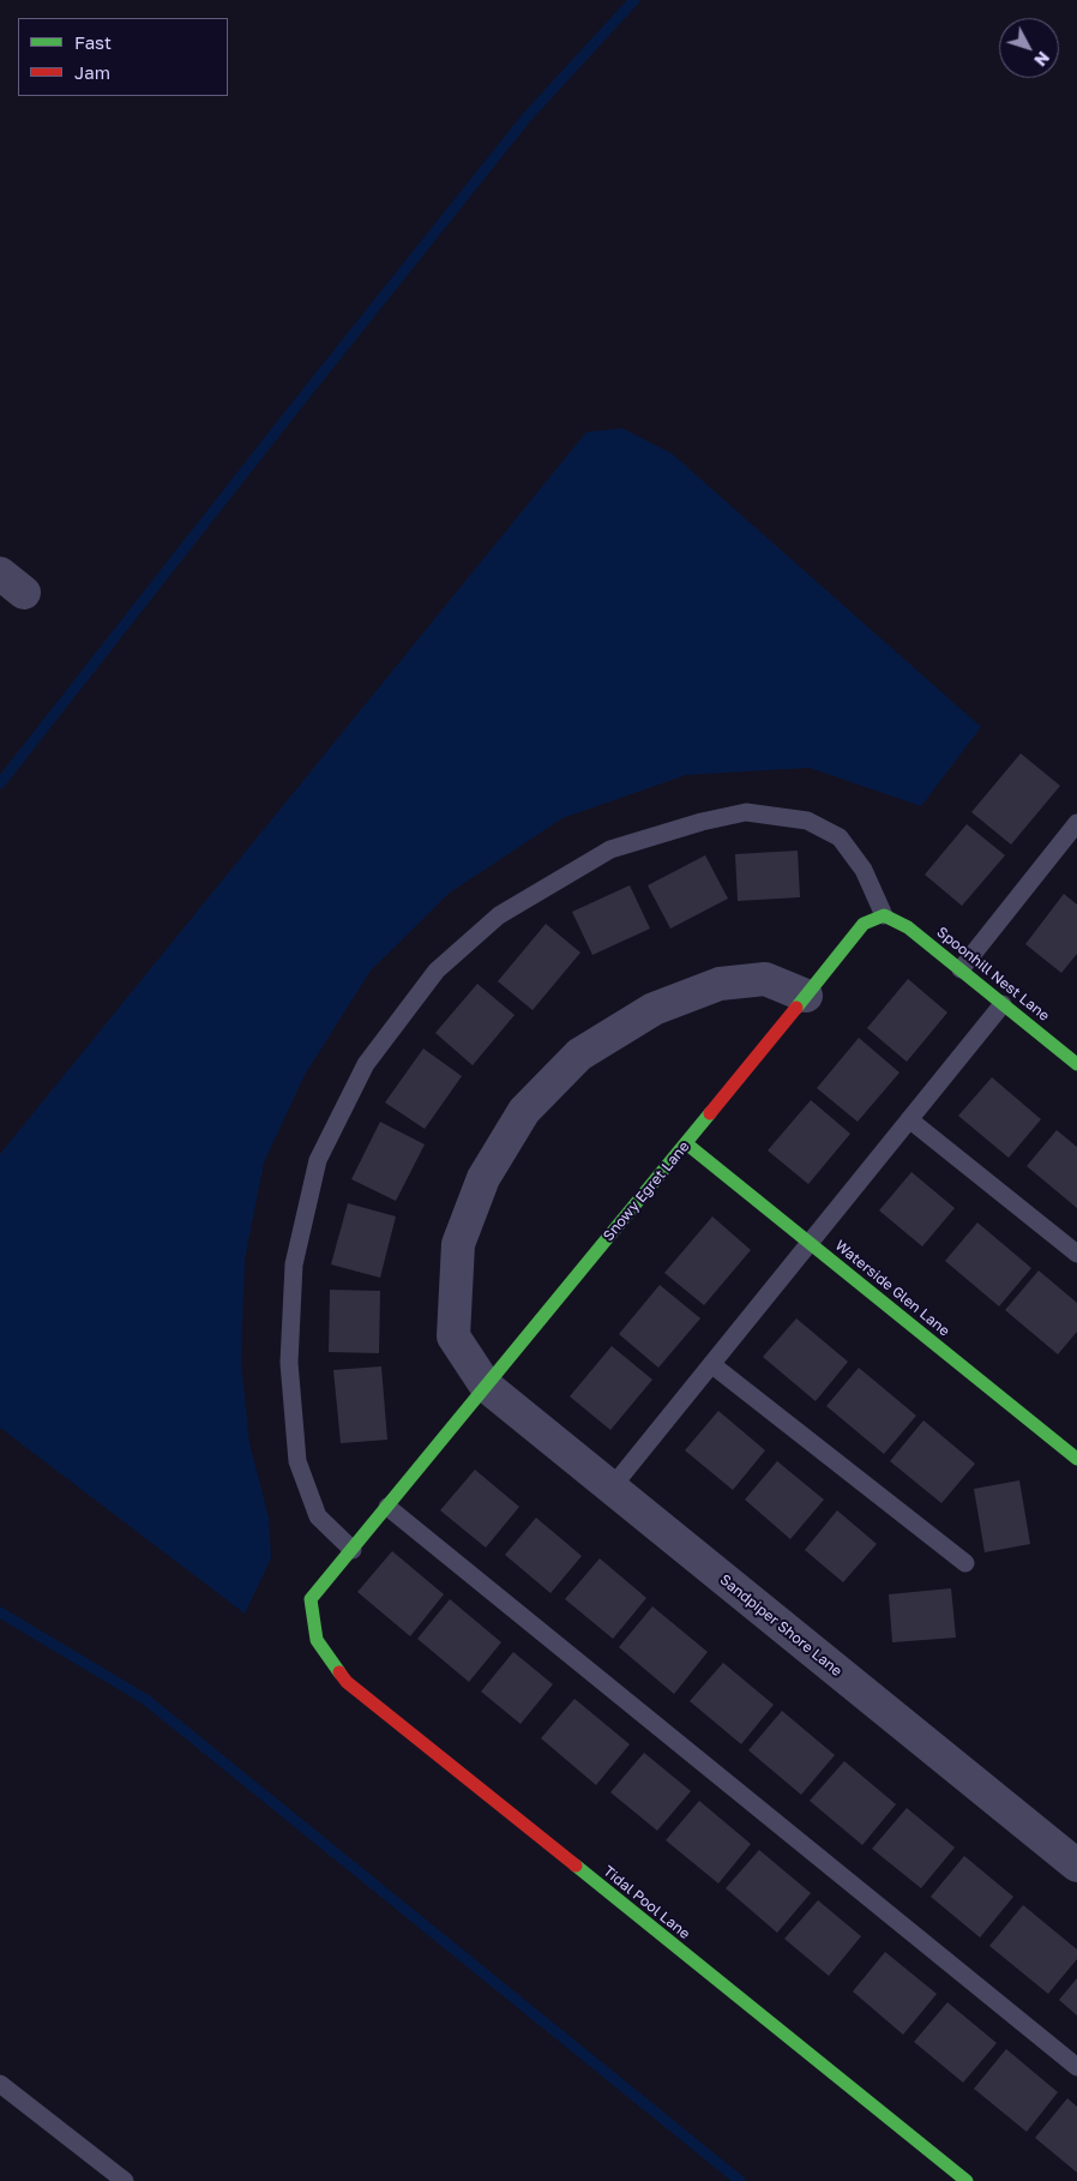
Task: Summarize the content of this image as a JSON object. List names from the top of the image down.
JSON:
{
  "streets": {
    "street": [
      "Spoonhill Nest Lane",
      "Snowy Egret Lane",
      "Waterside Glen Lane",
      "Sandpiper Shore Lane",
      "Tidal Pool Lane"
    ]
  },
  "crossings": [
    ["Spoonhill Nest Lane", "Snowy Egret Lane"],
    ["Snowy Egret Lane", "Waterside Glen Lane"],
    ["Snowy Egret Lane", "Sandpiper Shore Lane"],
    ["Snowy Egret Lane", "Tidal Pool Lane"]
  ],
  "legend": ["Fast", "Jam"],
  "north": "bottom right"
}
